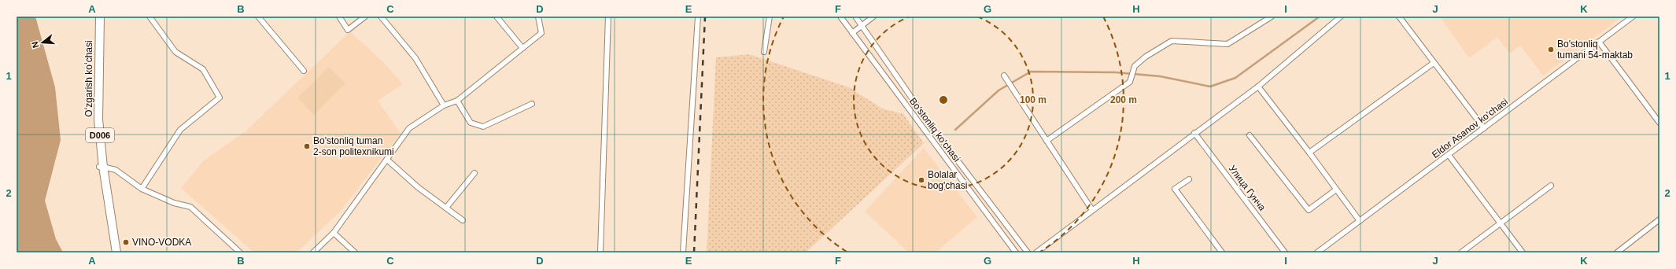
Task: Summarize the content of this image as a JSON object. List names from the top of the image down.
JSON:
{
  "streets": {
    "main road": ["Oʻzgarish koʻchasi", "D006"],
    "street": ["Eldor Asanov ko'chasi", "Bo'stonliq ko'chasi", "Улица Гунча"]
  },
  "places": [
    "Bo'stonliq tumani 54-maktab",
    "Bo'stonliq tuman 2-son politexnikumi",
    "Bolalar bog'chasi",
    "VINO-VODKA"
  ],
  "north": "left",
  "grid": {
    "columns": [
      "A",
      "B",
      "C",
      "D",
      "E",
      "F",
      "G",
      "H",
      "I",
      "J",
      "K"
    ],
    "rows": ["1", "2"]
  },
  "rings": ["100 m", "200 m"]
}
